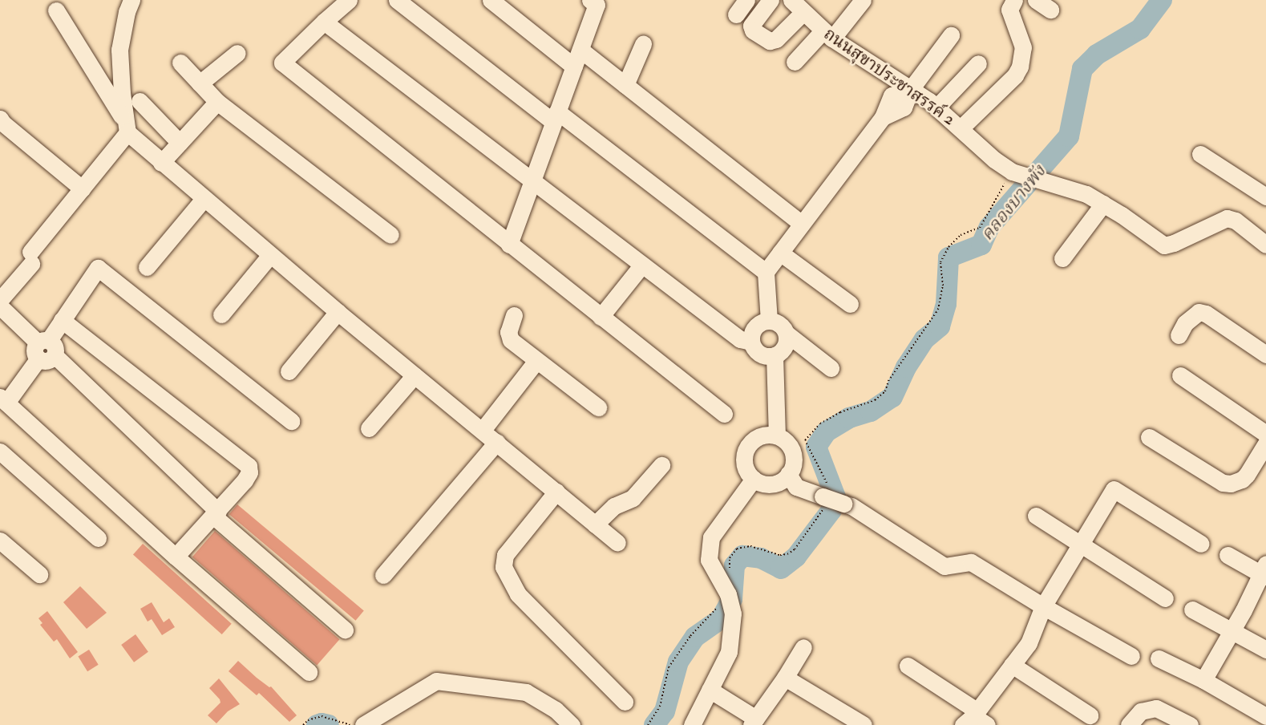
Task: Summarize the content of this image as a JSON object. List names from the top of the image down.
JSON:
{
  "streets": {
    "street": ["ถนนสุขาประชาสรรค์ 2"]
  },
  "water": ["คลองบางพัง"]
}
